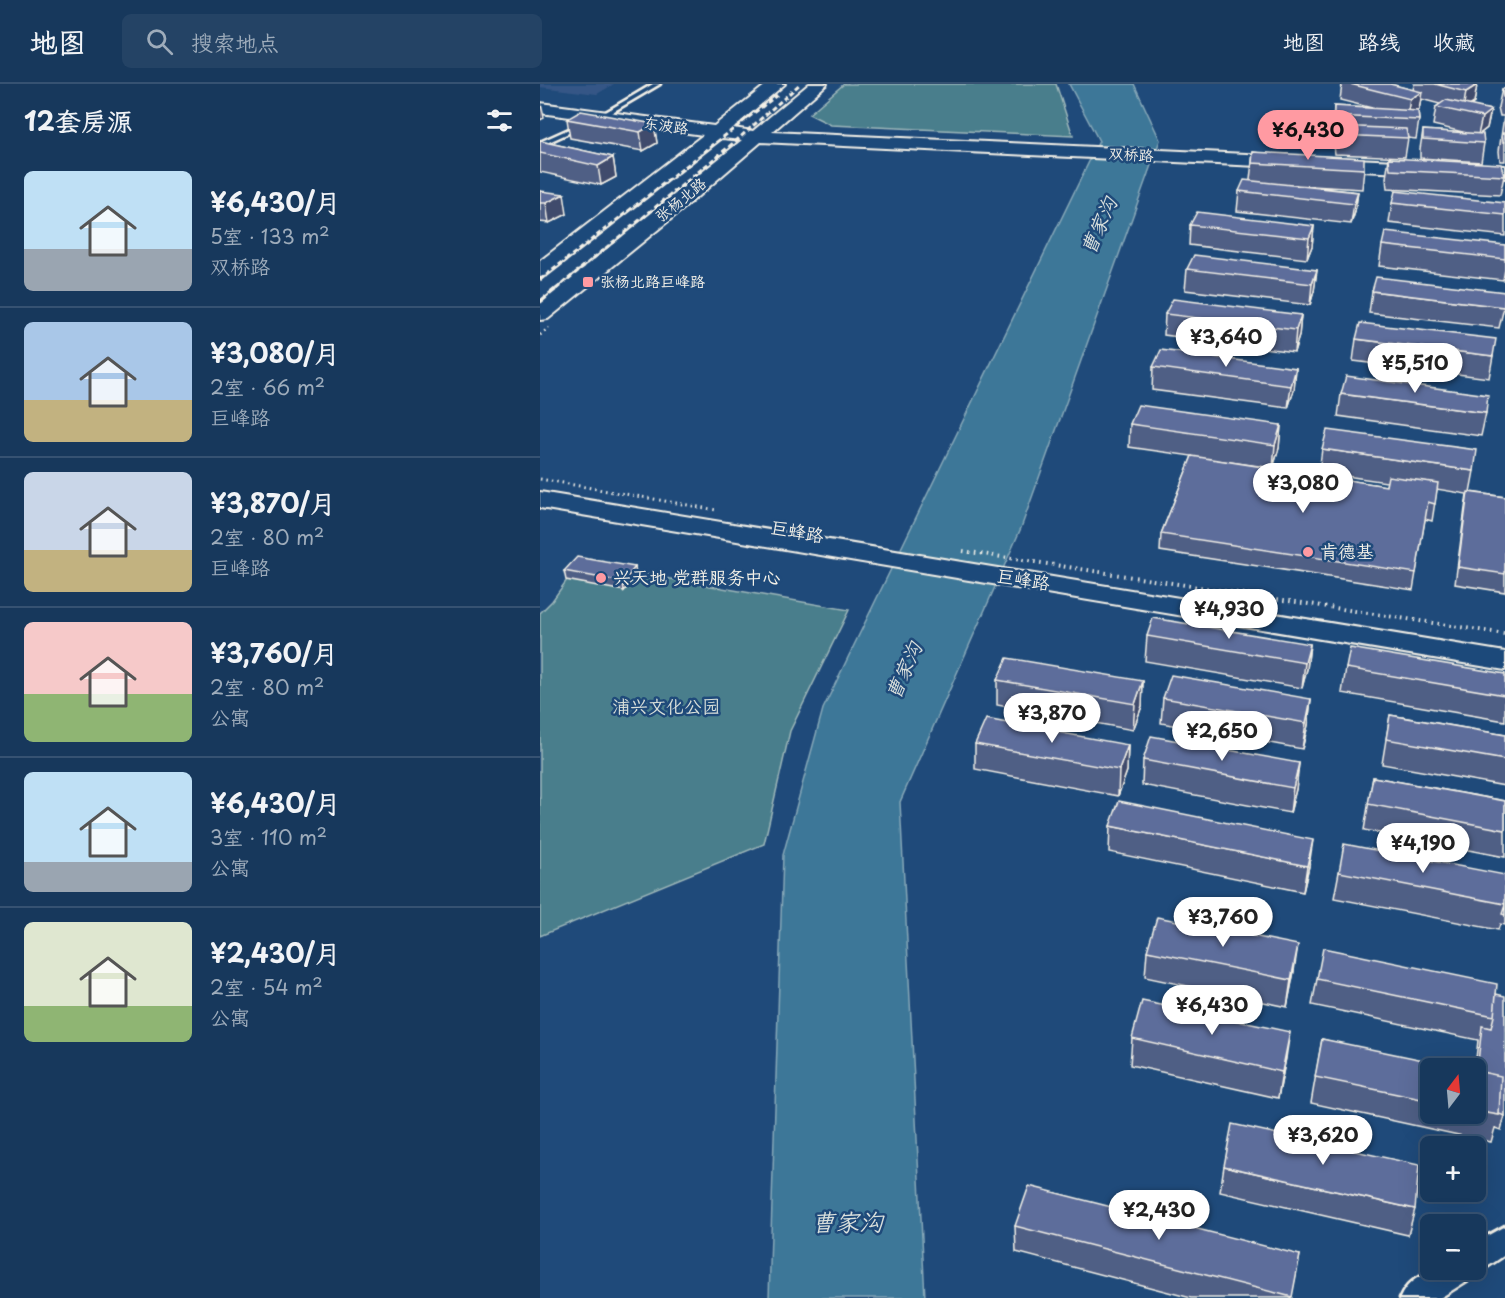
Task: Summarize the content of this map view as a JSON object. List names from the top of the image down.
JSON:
{
  "streets": {
    "main road": [
      "东波路",
      "双桥路",
      "张杨北路",
      "巨蜂路",
      "巨峰路"
    ]
  },
  "crossings": [
    ["东波路", "双桥路"],
    ["东波路", "张杨北路"],
    ["双桥路", "张杨北路"],
    ["巨蜂路", "巨峰路"]
  ],
  "water": ["曹家沟"],
  "parks": ["浦兴文化公园"],
  "places": {
    "transit": ["张杨北路巨峰路"],
    "other": ["肯德基", "兴天地 党群服务中心"]
  },
  "north": "top",
  "page": {
    "header": "地图",
    "search": "搜索地点",
    "nav": ["地图", "路线", "收藏"],
    "heading": "12套房源",
    "price": [
      "¥6,430",
      "¥3,640",
      "¥5,510",
      "¥3,080",
      "¥4,930",
      "¥3,870",
      "¥2,650",
      "¥4,190",
      "¥3,760",
      "¥6,430",
      "¥3,620",
      "¥2,430"
    ],
    "list": [
      {
        "name": "¥6,430/月",
        "note": "5室 · 133 m² · 双桥路"
      },
      {
        "name": "¥3,080/月",
        "note": "2室 · 66 m² · 巨峰路"
      },
      {
        "name": "¥3,870/月",
        "note": "2室 · 80 m² · 巨峰路"
      },
      {
        "name": "¥3,760/月",
        "note": "2室 · 80 m² · 公寓"
      },
      {
        "name": "¥6,430/月",
        "note": "3室 · 110 m² · 公寓"
      },
      {
        "name": "¥2,430/月",
        "note": "2室 · 54 m² · 公寓"
      }
    ],
    "map_buttons": ["+", "−"]
  }
}
